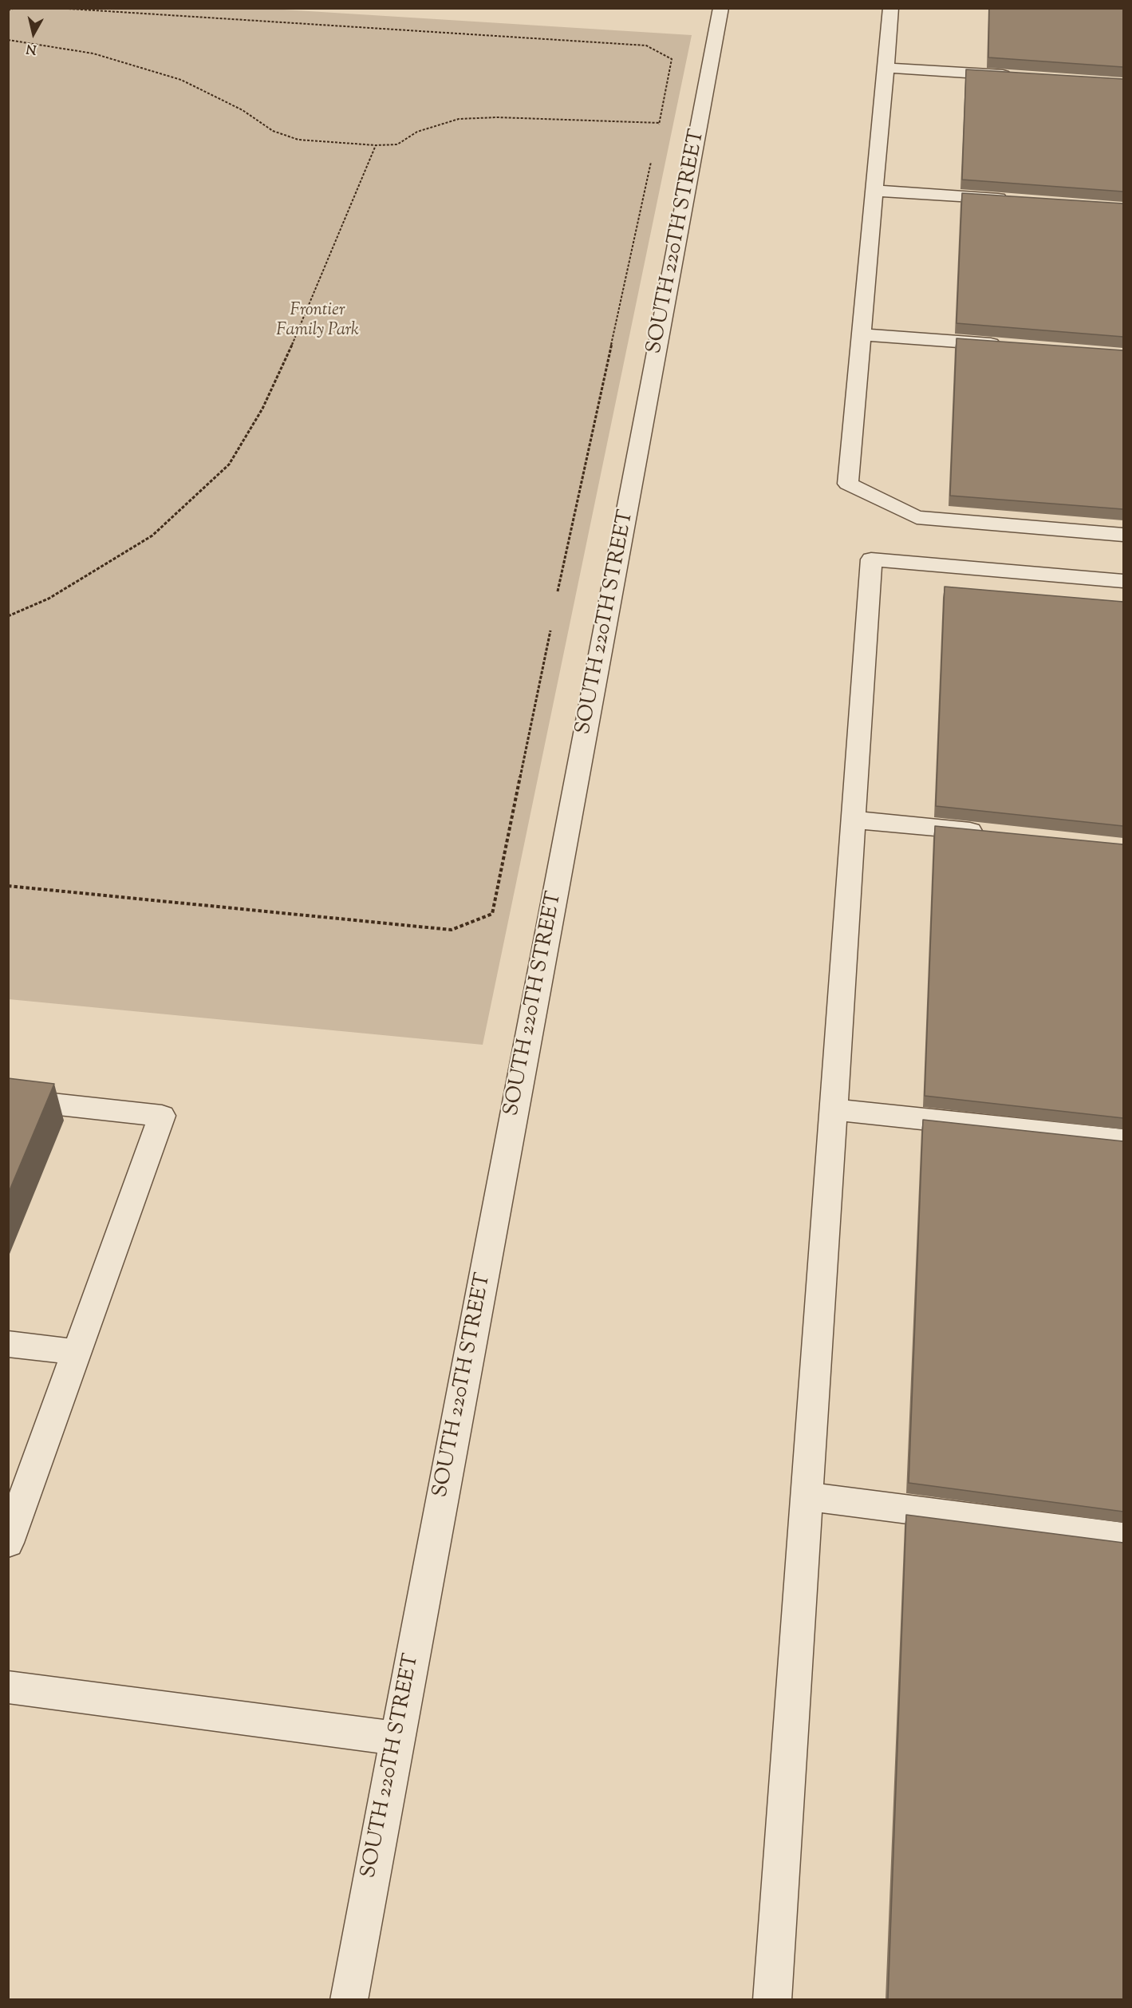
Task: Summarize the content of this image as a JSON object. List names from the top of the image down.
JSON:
{
  "streets": {
    "street": ["SOUTH 220TH STREET"]
  },
  "parks": ["Frontier Family Park"],
  "north": "bottom"
}
